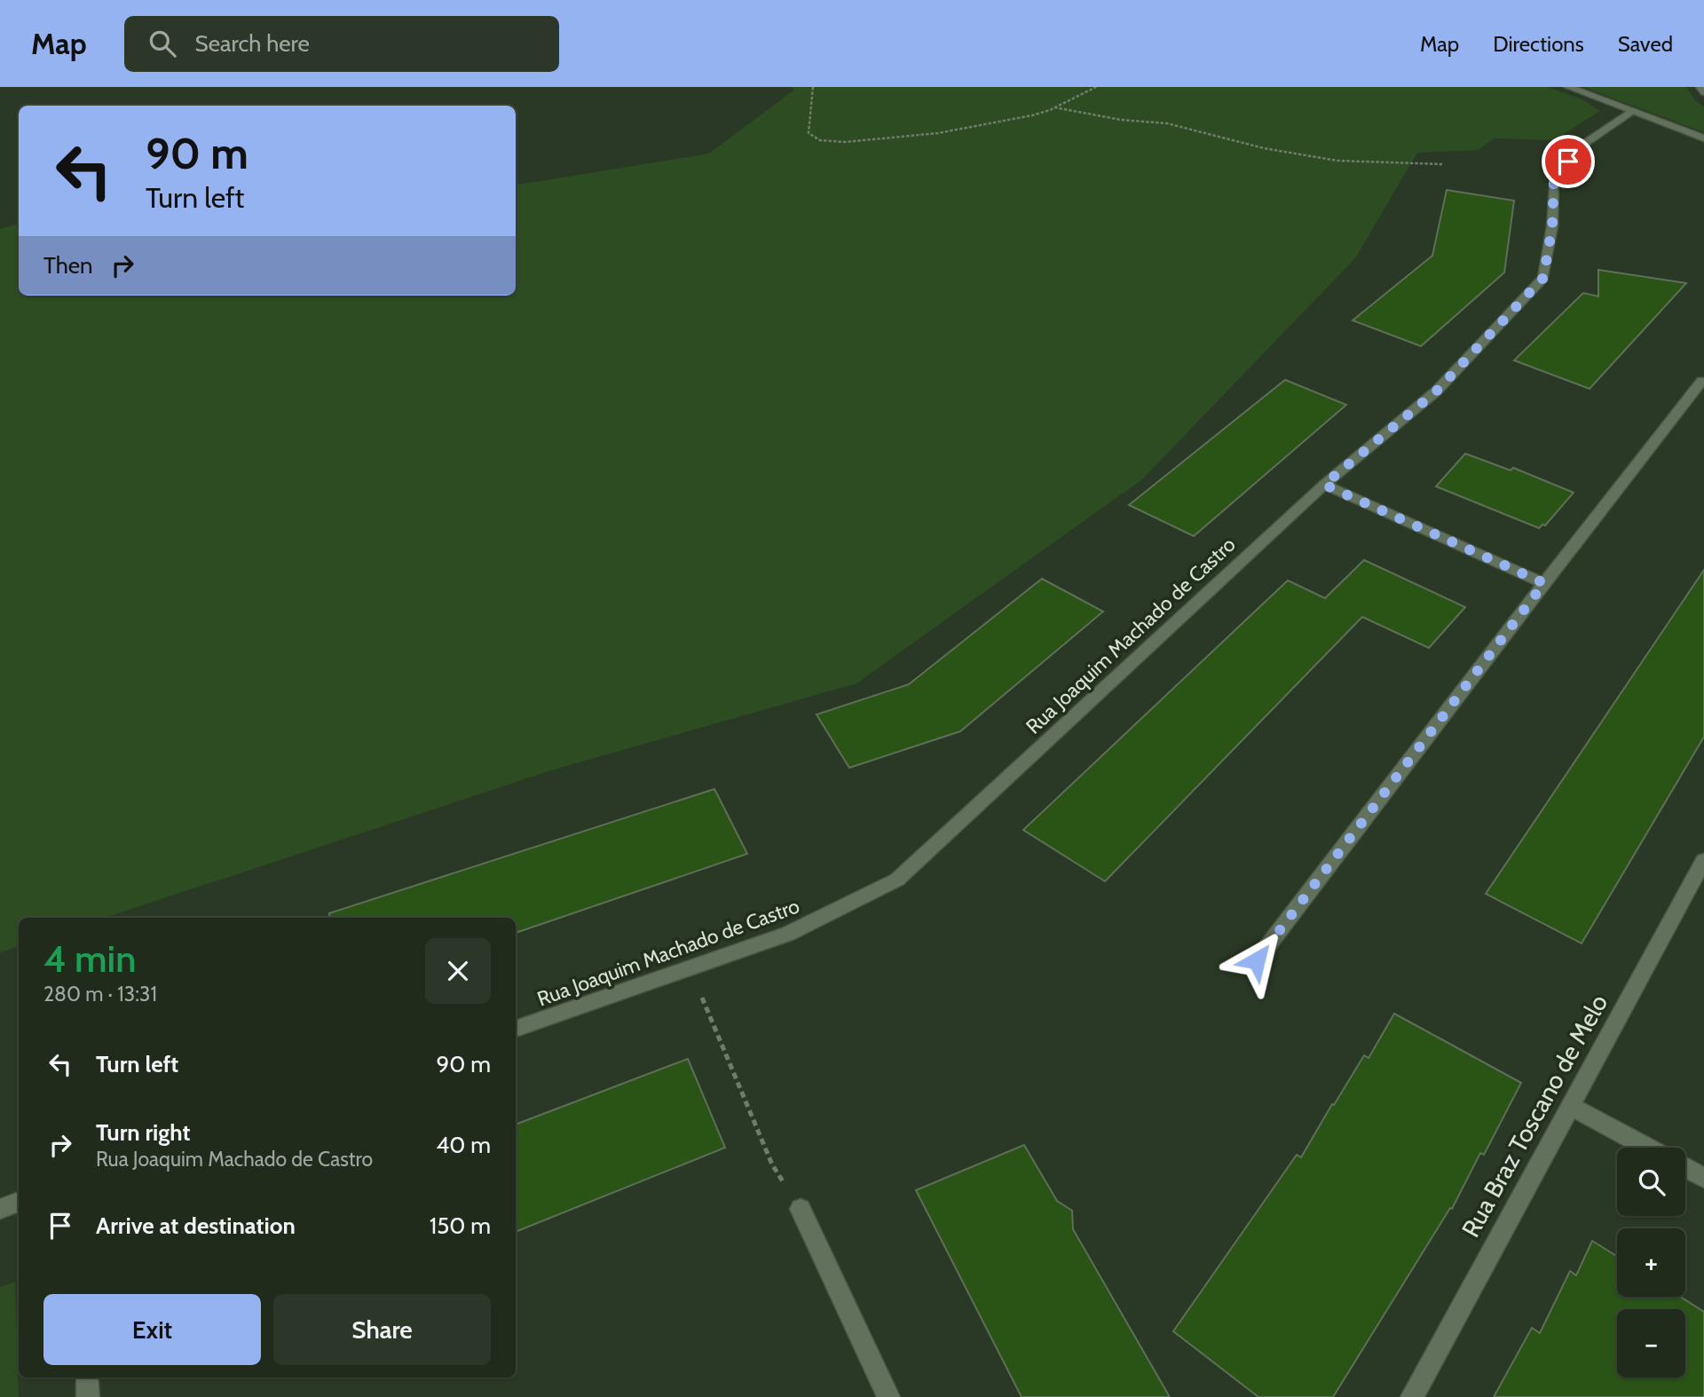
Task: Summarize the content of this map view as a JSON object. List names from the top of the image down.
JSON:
{
  "streets": {
    "street": ["Rua Joaquim Machado de Castro", "Rua Braz Toscano de Melo"]
  },
  "page": {
    "header": "Map",
    "search": "Search here",
    "nav": ["Map", "Directions", "Saved"],
    "turn": ["90 m", "Turn left"],
    "then": "Then",
    "heading": ["4 min", "280 m · 13:31"],
    "list": [
      {
        "name": "Turn left",
        "value": "90 m"
      },
      {
        "name": "Turn right",
        "note": "Rua Joaquim Machado de Castro",
        "value": "40 m"
      },
      {
        "name": "Arrive at destination",
        "value": "150 m"
      }
    ],
    "map_buttons": ["+", "−"],
    "buttons": ["Exit", "Share"]
  }
}
